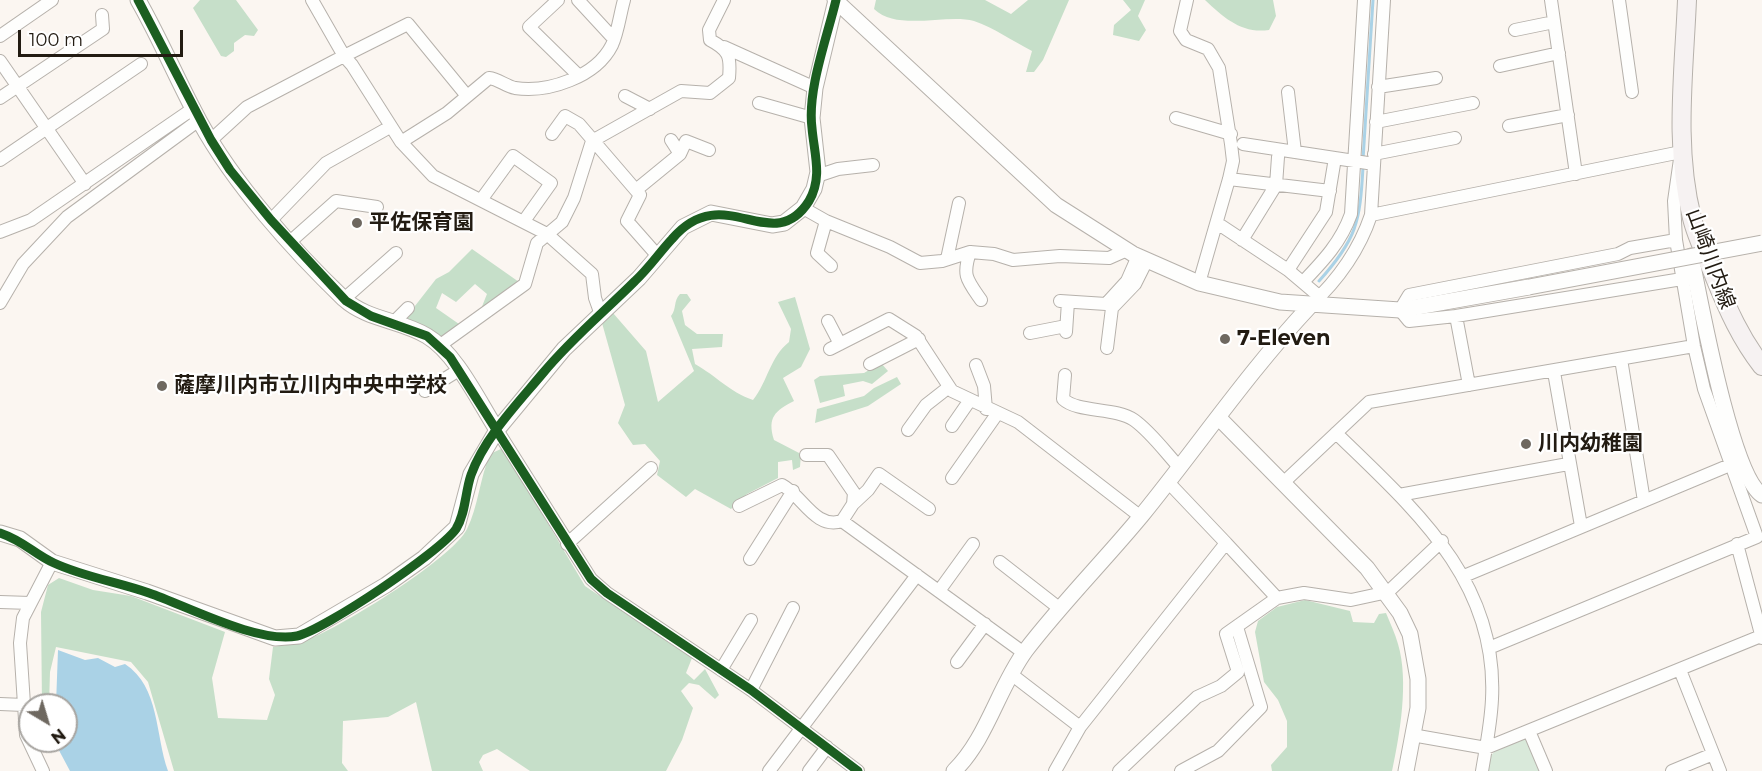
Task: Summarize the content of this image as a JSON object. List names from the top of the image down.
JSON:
{
  "streets": {
    "main road": ["山崎川内線"]
  },
  "places": [
    "平佐保育園",
    "7-Eleven",
    "薩摩川内市立川内中央中学校",
    "川内幼稚園"
  ],
  "scale_bar": "100 m",
  "north": "bottom right"
}
